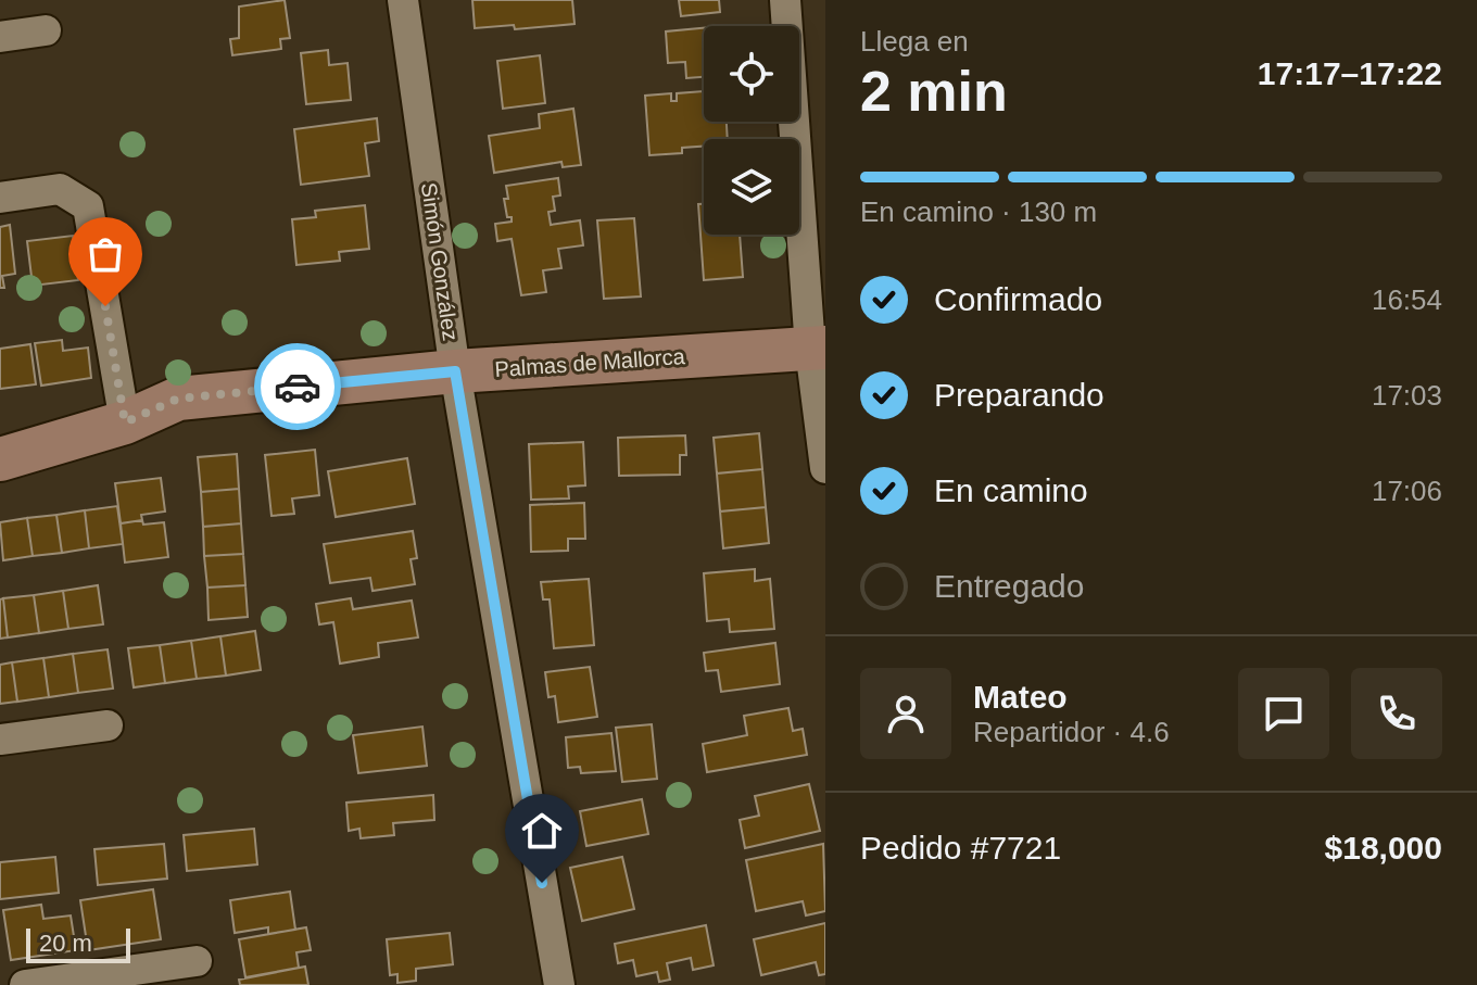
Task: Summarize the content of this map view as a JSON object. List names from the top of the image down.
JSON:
{
  "streets": {
    "street": ["Simón González", "Palmas de Mallorca"]
  },
  "crossings": [
    ["Simón González", "Palmas de Mallorca"]
  ],
  "scale_bar": "20 m",
  "page": {
    "heading": ["2 min", "Llega en", "17:17–17:22"],
    "panel": [
      "Mateo",
      "Repartidor · 4.6",
      "Pedido #7721",
      "$18,000"
    ],
    "bar": "En camino · 130 m",
    "list": [
      ["Confirmado", "16:54"],
      ["Preparando", "17:03"],
      ["En camino", "17:06"],
      "Entregado"
    ],
    "scale": "20 m"
  }
}
